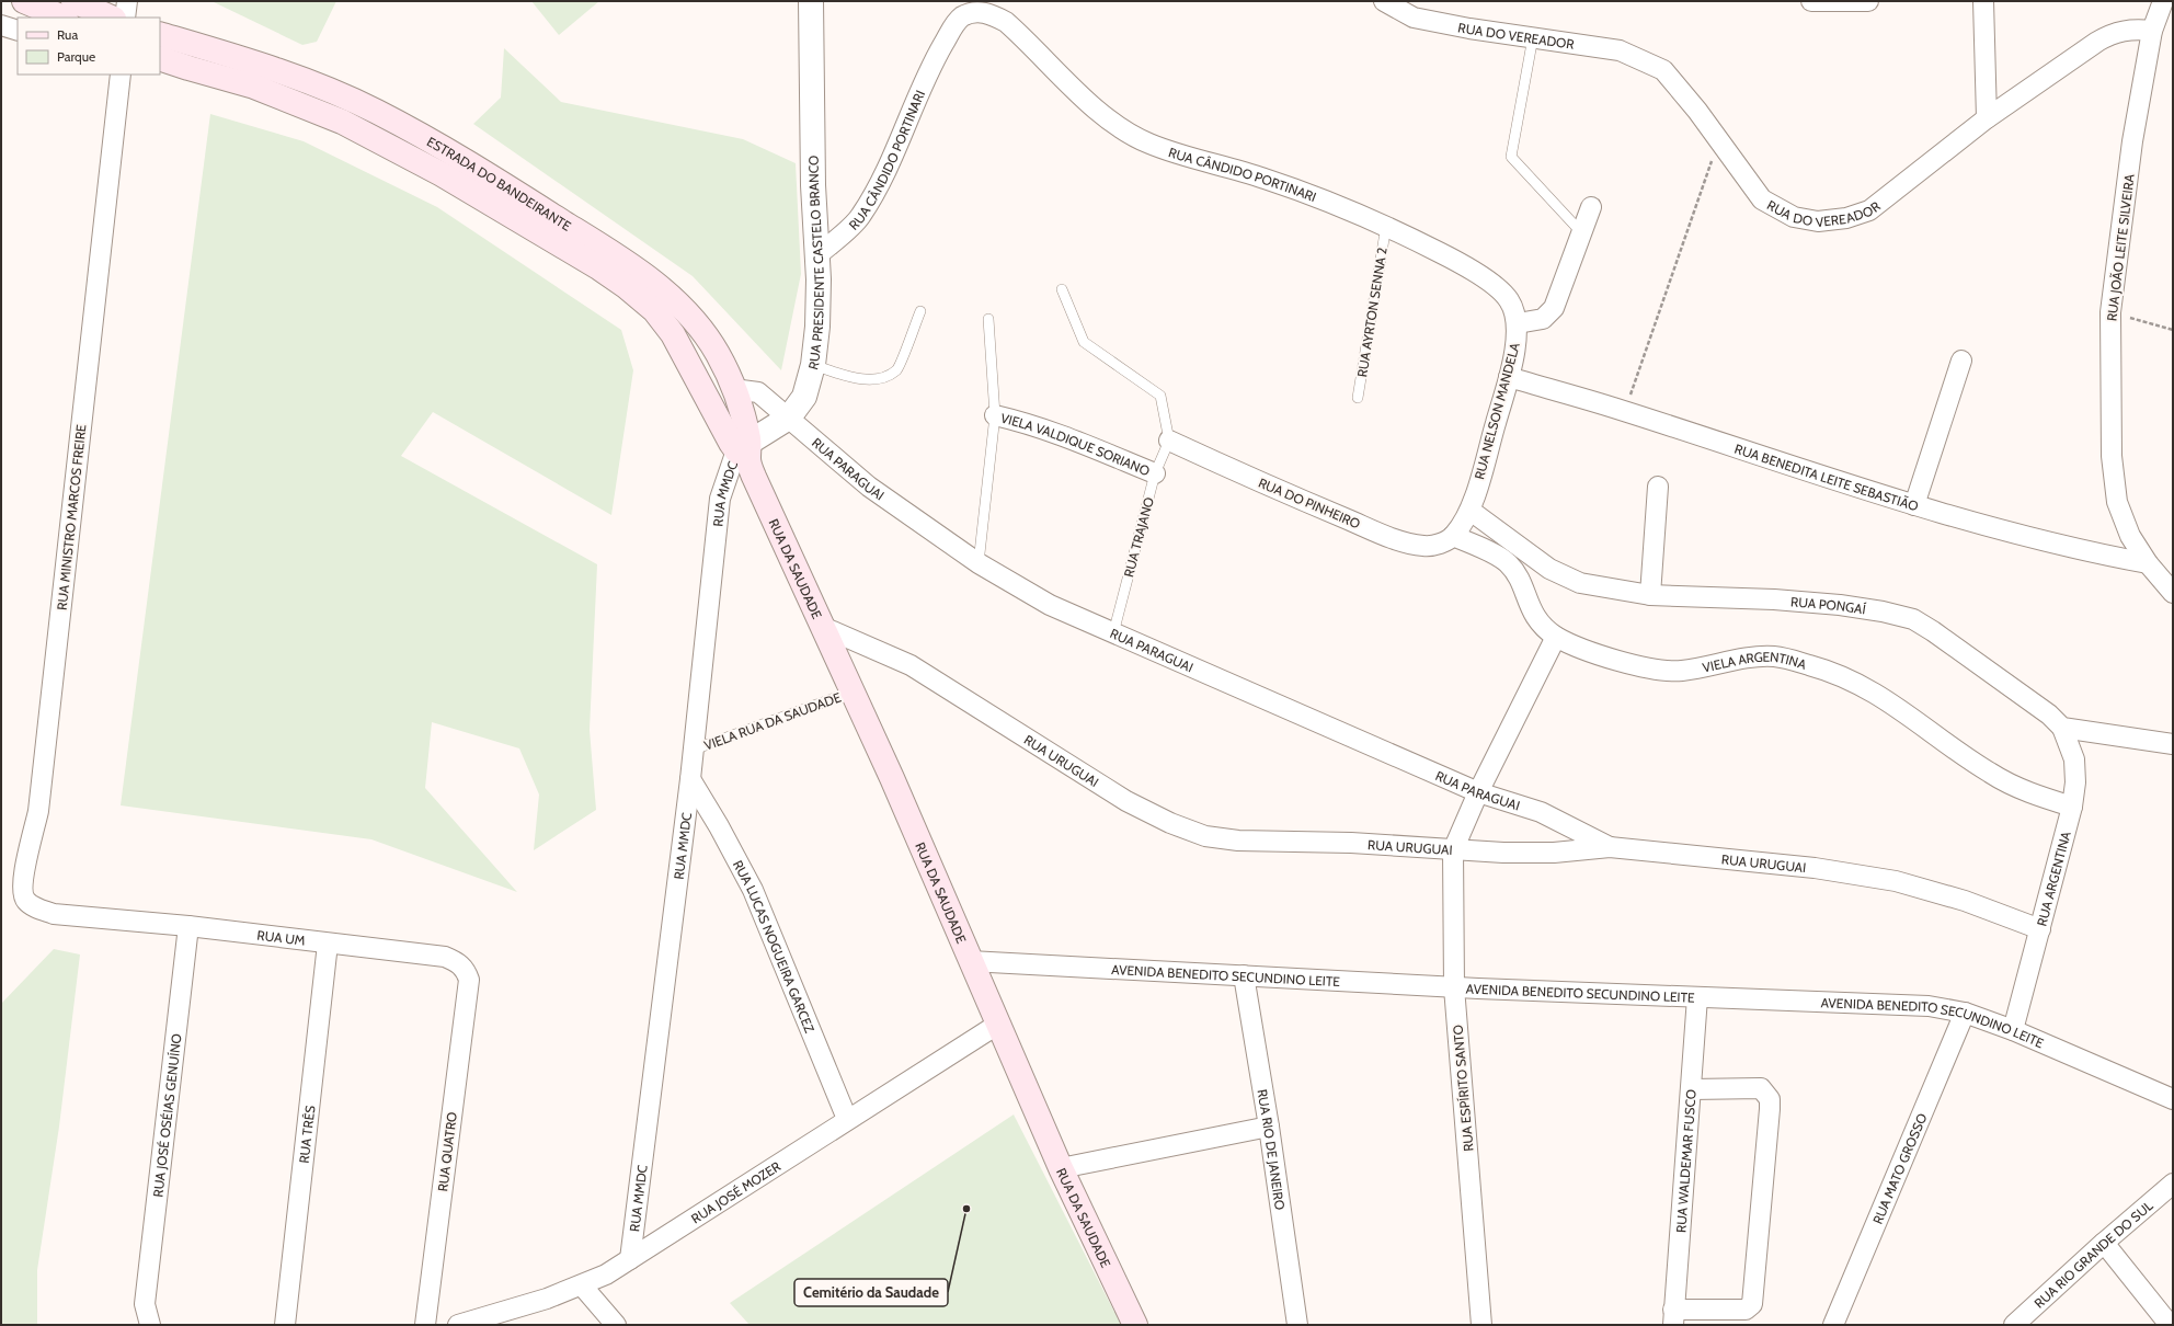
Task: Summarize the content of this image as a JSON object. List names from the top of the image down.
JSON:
{
  "streets": {
    "main road": ["ESTRADA DO BANDEIRANTE", "RUA DA SAUDADE"],
    "street": [
      "RUA DO VEREADOR",
      "RUA CÂNDIDO PORTINARI",
      "RUA JOÃO LEITE SILVEIRA",
      "RUA PRESIDENTE CASTELO BRANCO",
      "RUA NELSON MANDELA",
      "VIELA VALDIQUE SORIANO",
      "RUA PARAGUAI",
      "RUA BENEDITA LEITE SEBASTIÃO",
      "RUA MMDC",
      "RUA DO PINHEIRO",
      "RUA MINISTRO MARCOS FREIRE",
      "RUA PONGAÍ",
      "VIELA ARGENTINA",
      "RUA URUGUAI",
      "RUA ARGENTINA",
      "RUA UM",
      "RUA LUCAS NOGUEIRA GARCEZ",
      "AVENIDA BENEDITO SECUNDINO LEITE",
      "RUA ESPÍRITO SANTO",
      "RUA JOSÉ OSÉIAS GENUÍNO",
      "RUA TRÊS",
      "RUA RIO DE JANEIRO",
      "RUA QUATRO",
      "RUA WALDEMAR FUSCO",
      "RUA MATO GROSSO",
      "RUA JOSÉ MOZER",
      "RUA RIO GRANDE DO SUL"
    ],
    "lane": ["RUA AYRTON SENNA 2", "RUA TRAJANO", "VIELA RUA DA SAUDADE"]
  },
  "crossings": [
    ["RUA DO VEREADOR", "RUA JOÃO LEITE SILVEIRA"],
    ["RUA CÂNDIDO PORTINARI", "RUA PRESIDENTE CASTELO BRANCO"],
    ["RUA CÂNDIDO PORTINARI", "RUA AYRTON SENNA 2"],
    ["RUA CÂNDIDO PORTINARI", "RUA NELSON MANDELA"],
    ["ESTRADA DO BANDEIRANTE", "RUA PRESIDENTE CASTELO BRANCO"],
    ["ESTRADA DO BANDEIRANTE", "RUA PARAGUAI"],
    ["ESTRADA DO BANDEIRANTE", "RUA MMDC"],
    ["ESTRADA DO BANDEIRANTE", "RUA DA SAUDADE"],
    ["RUA JOÃO LEITE SILVEIRA", "RUA BENEDITA LEITE SEBASTIÃO"],
    ["RUA PRESIDENTE CASTELO BRANCO", "RUA PARAGUAI"],
    ["RUA PRESIDENTE CASTELO BRANCO", "RUA MMDC"],
    ["RUA PRESIDENTE CASTELO BRANCO", "RUA DA SAUDADE"],
    ["RUA NELSON MANDELA", "RUA BENEDITA LEITE SEBASTIÃO"],
    ["RUA NELSON MANDELA", "RUA DO PINHEIRO"],
    ["RUA NELSON MANDELA", "RUA PONGAÍ"],
    ["RUA NELSON MANDELA", "VIELA ARGENTINA"],
    ["VIELA VALDIQUE SORIANO", "RUA TRAJANO"],
    ["RUA PARAGUAI", "RUA TRAJANO"],
    ["RUA PARAGUAI", "RUA URUGUAI"],
    ["RUA MMDC", "RUA DA SAUDADE"],
    ["RUA MMDC", "VIELA RUA DA SAUDADE"],
    ["RUA MMDC", "RUA LUCAS NOGUEIRA GARCEZ"],
    ["RUA MMDC", "RUA JOSÉ MOZER"],
    ["RUA DO PINHEIRO", "RUA TRAJANO"],
    ["RUA DO PINHEIRO", "VIELA ARGENTINA"],
    ["RUA MINISTRO MARCOS FREIRE", "RUA UM"],
    ["RUA DA SAUDADE", "VIELA RUA DA SAUDADE"],
    ["RUA DA SAUDADE", "RUA URUGUAI"],
    ["RUA DA SAUDADE", "AVENIDA BENEDITO SECUNDINO LEITE"],
    ["RUA DA SAUDADE", "RUA JOSÉ MOZER"],
    ["RUA PONGAÍ", "RUA ARGENTINA"],
    ["VIELA ARGENTINA", "RUA ARGENTINA"],
    ["RUA URUGUAI", "RUA ARGENTINA"],
    ["RUA URUGUAI", "RUA ESPÍRITO SANTO"],
    ["RUA ARGENTINA", "AVENIDA BENEDITO SECUNDINO LEITE"],
    ["RUA UM", "RUA JOSÉ OSÉIAS GENUÍNO"],
    ["RUA UM", "RUA TRÊS"],
    ["RUA UM", "RUA QUATRO"],
    ["RUA LUCAS NOGUEIRA GARCEZ", "RUA JOSÉ MOZER"],
    ["AVENIDA BENEDITO SECUNDINO LEITE", "RUA ESPÍRITO SANTO"],
    ["AVENIDA BENEDITO SECUNDINO LEITE", "RUA RIO DE JANEIRO"],
    ["AVENIDA BENEDITO SECUNDINO LEITE", "RUA WALDEMAR FUSCO"],
    ["AVENIDA BENEDITO SECUNDINO LEITE", "RUA MATO GROSSO"]
  ],
  "places": ["Cemitério da Saudade"],
  "legend": ["Rua", "Parque"]
}
